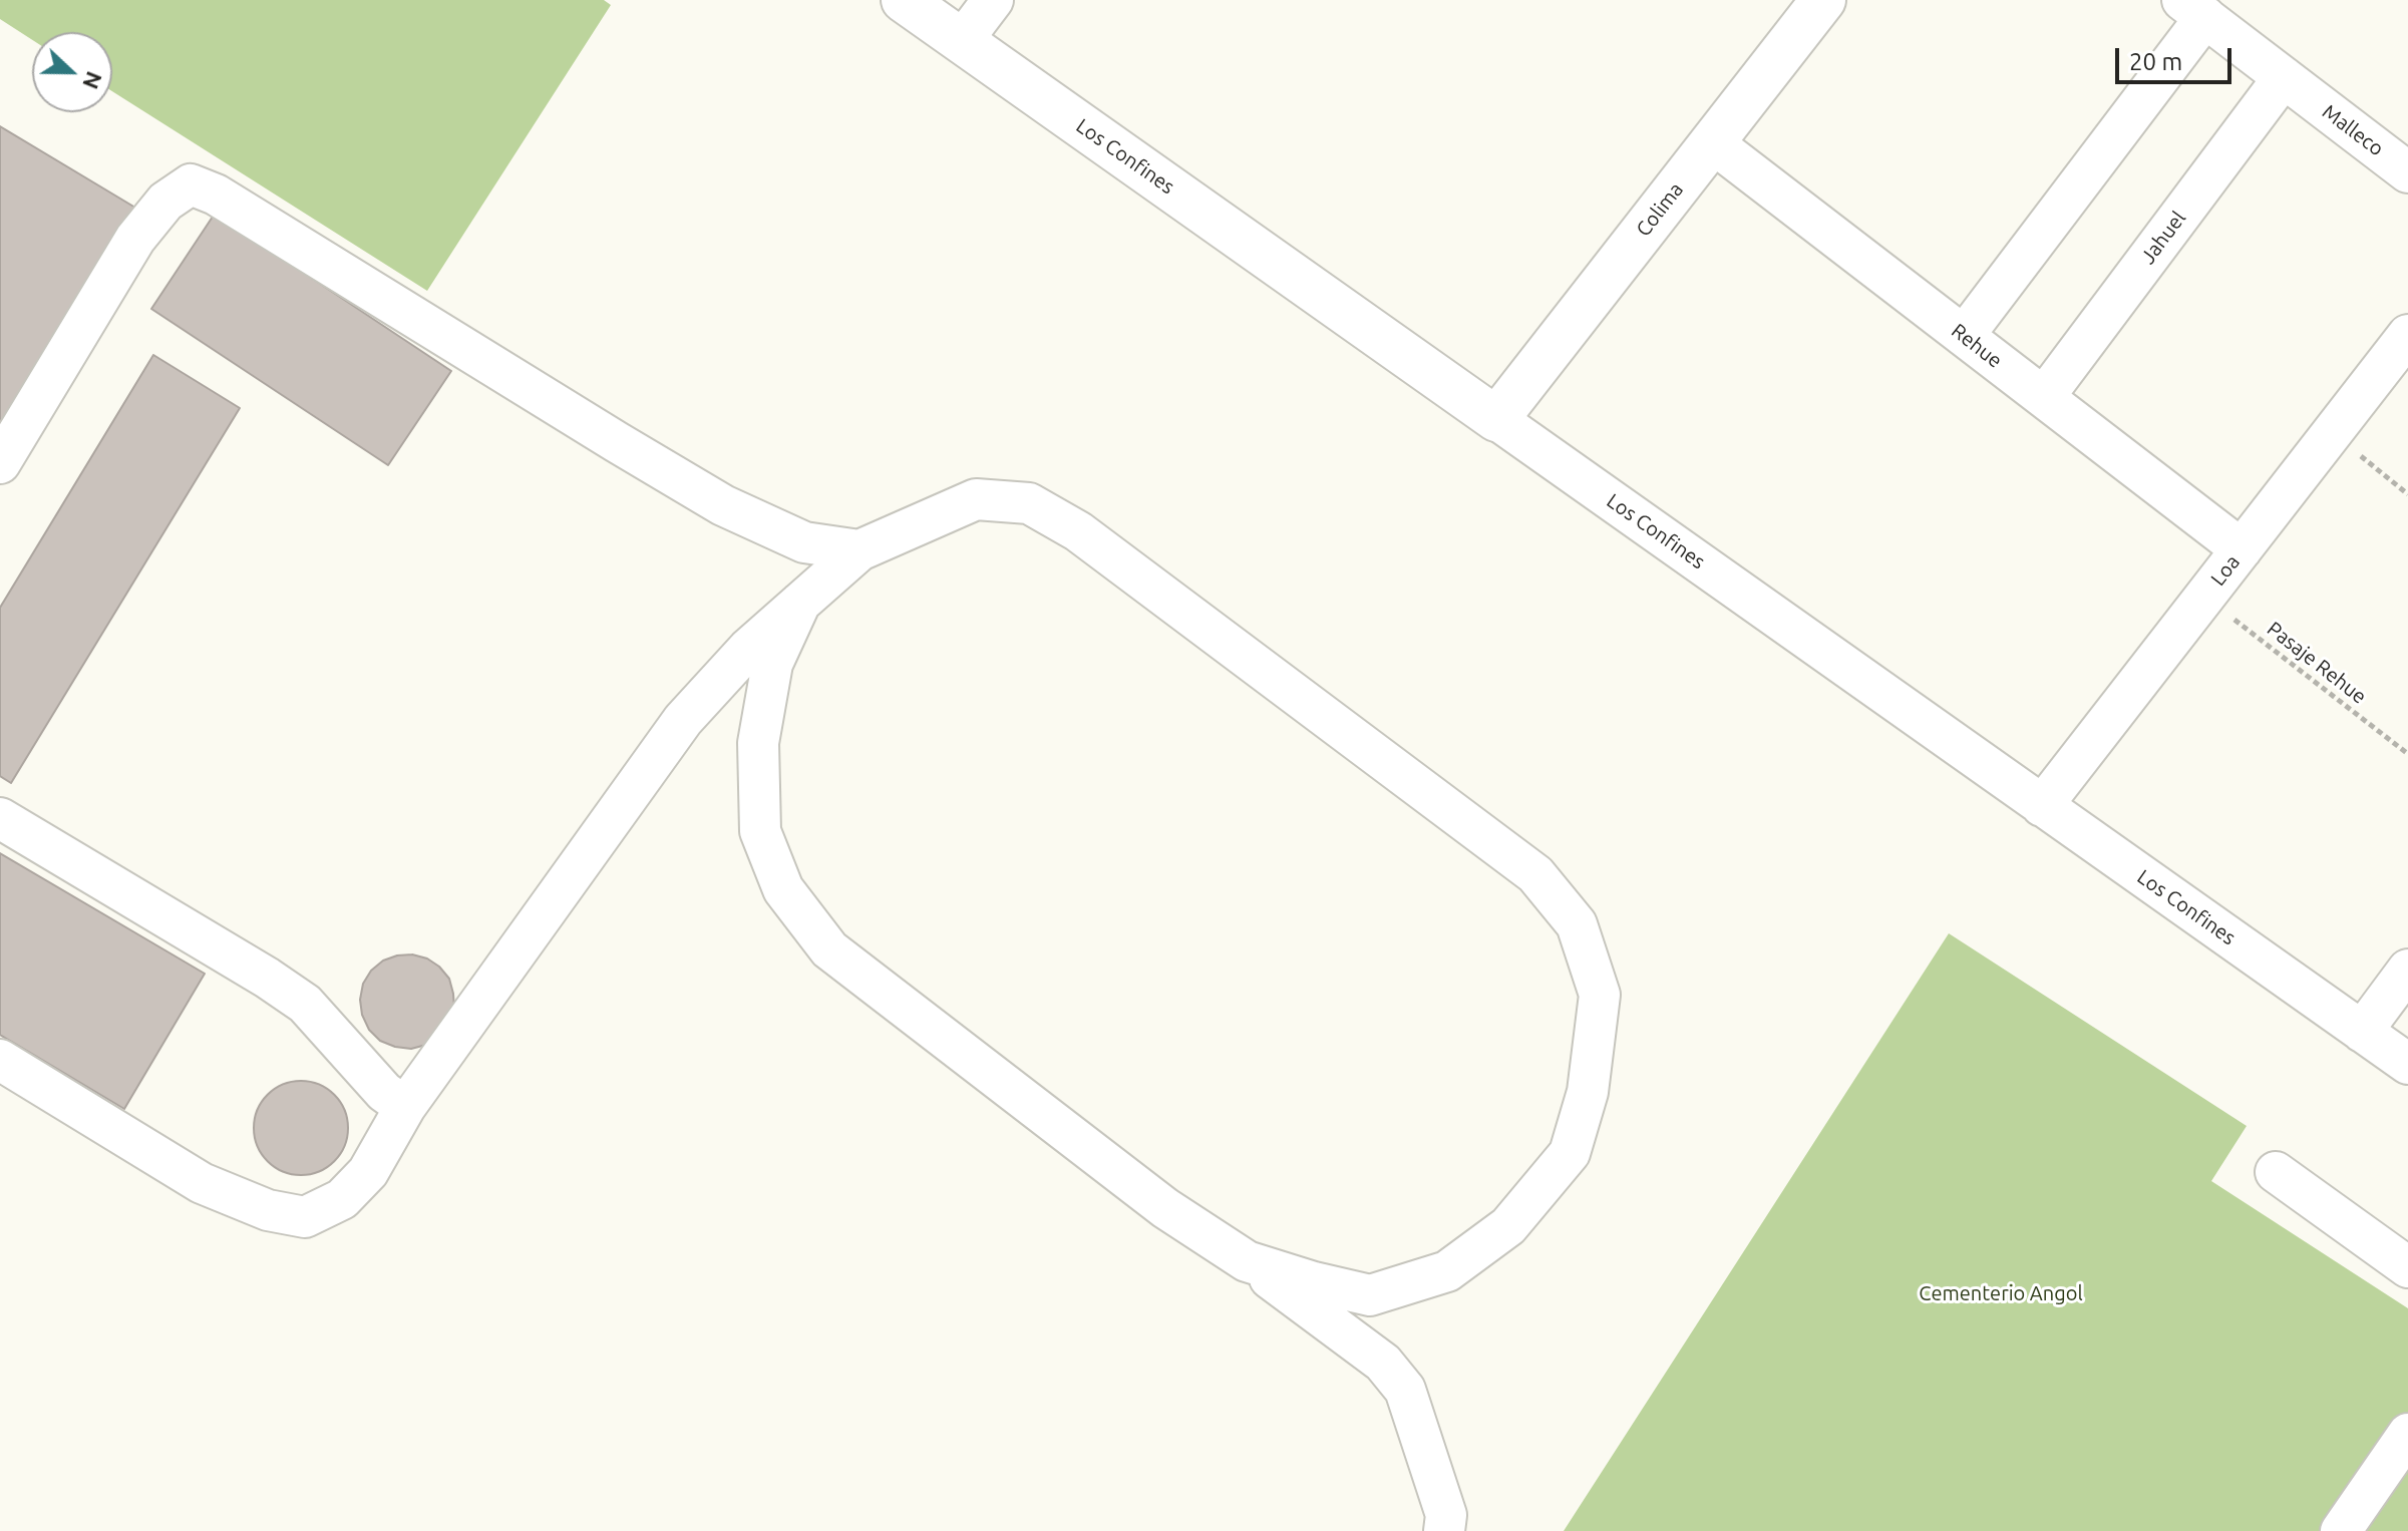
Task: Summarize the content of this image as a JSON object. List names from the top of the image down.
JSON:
{
  "streets": {
    "main road": ["Los Confines", "Colima"],
    "street": [
      "Malleco",
      "Jahuel",
      "Rehue",
      "Loa"
    ],
    "path": ["Pasaje Rehue"]
  },
  "crossings": [
    ["Malleco", "Jahuel"],
    ["Los Confines", "Colima"],
    ["Los Confines", "Loa"],
    ["Colima", "Rehue"],
    ["Jahuel", "Rehue"],
    ["Rehue", "Loa"],
    ["Loa", "Pasaje Rehue"]
  ],
  "parks": ["Cementerio Angol"],
  "scale_bar": "20 m",
  "north": "right"
}
